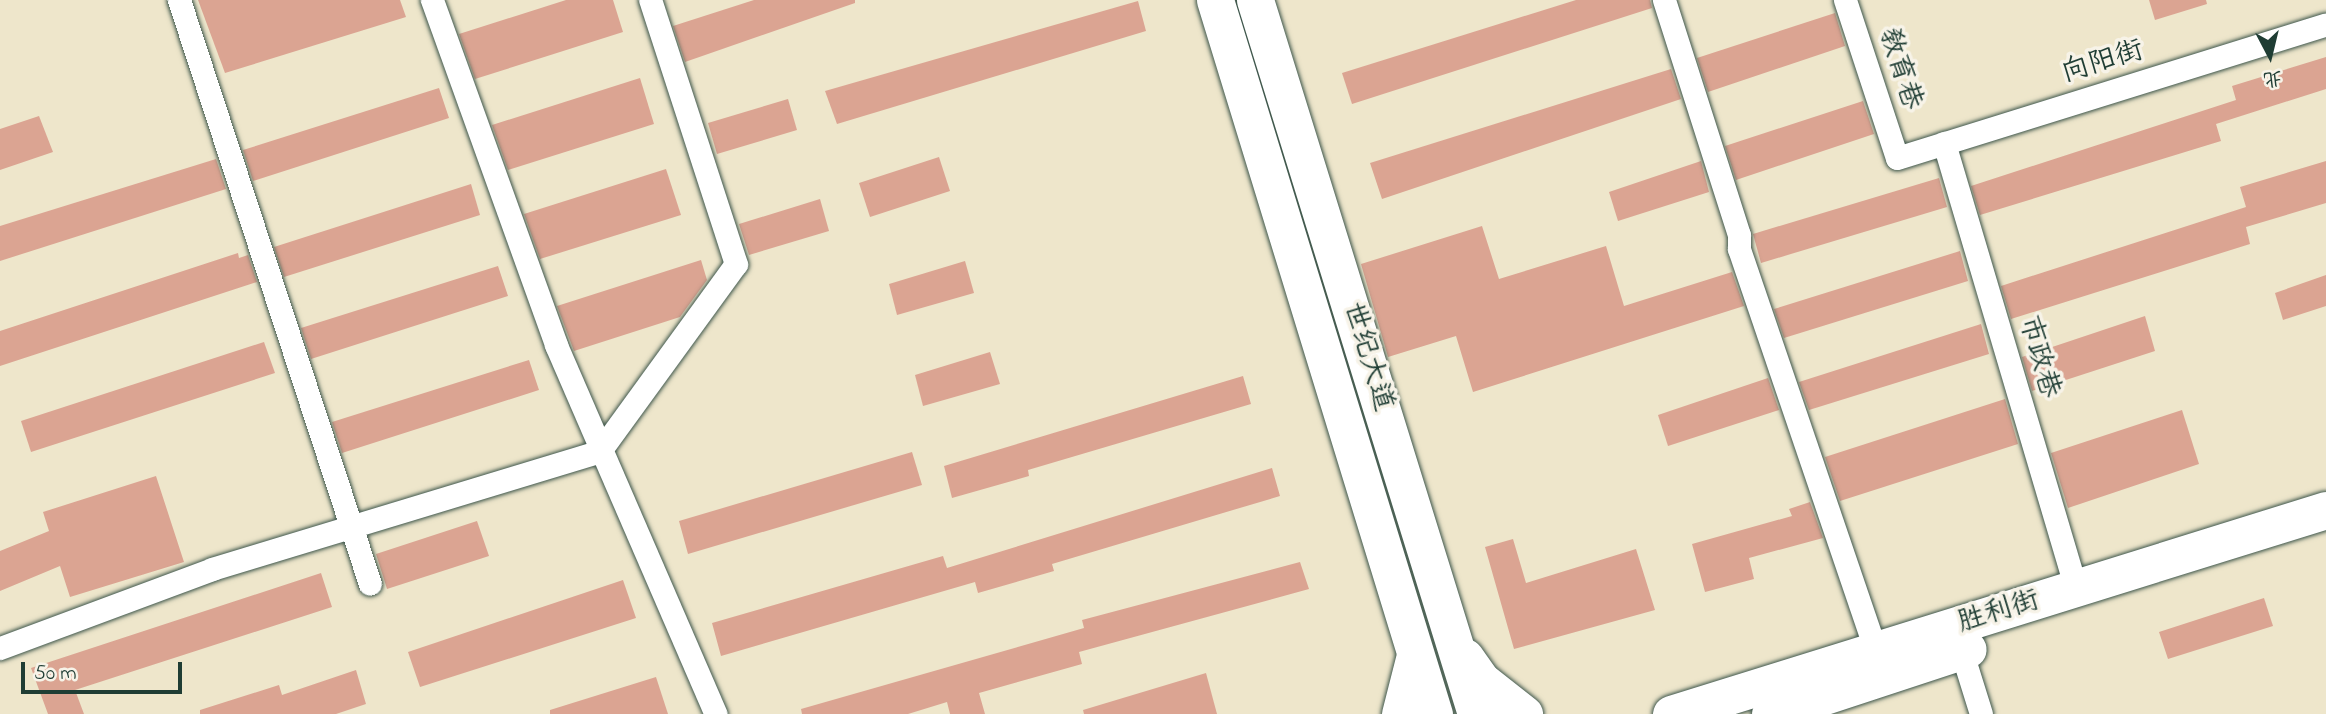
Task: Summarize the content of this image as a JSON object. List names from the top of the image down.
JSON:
{
  "streets": {
    "main road": ["世纪大道", "胜利街"],
    "street": ["向阳街", "教育巷", "市政巷"]
  },
  "crossings": [
    ["向阳街", "教育巷"],
    ["向阳街", "市政巷"],
    ["市政巷", "胜利街"]
  ],
  "scale_bar": "50 m",
  "north": "bottom"
}
